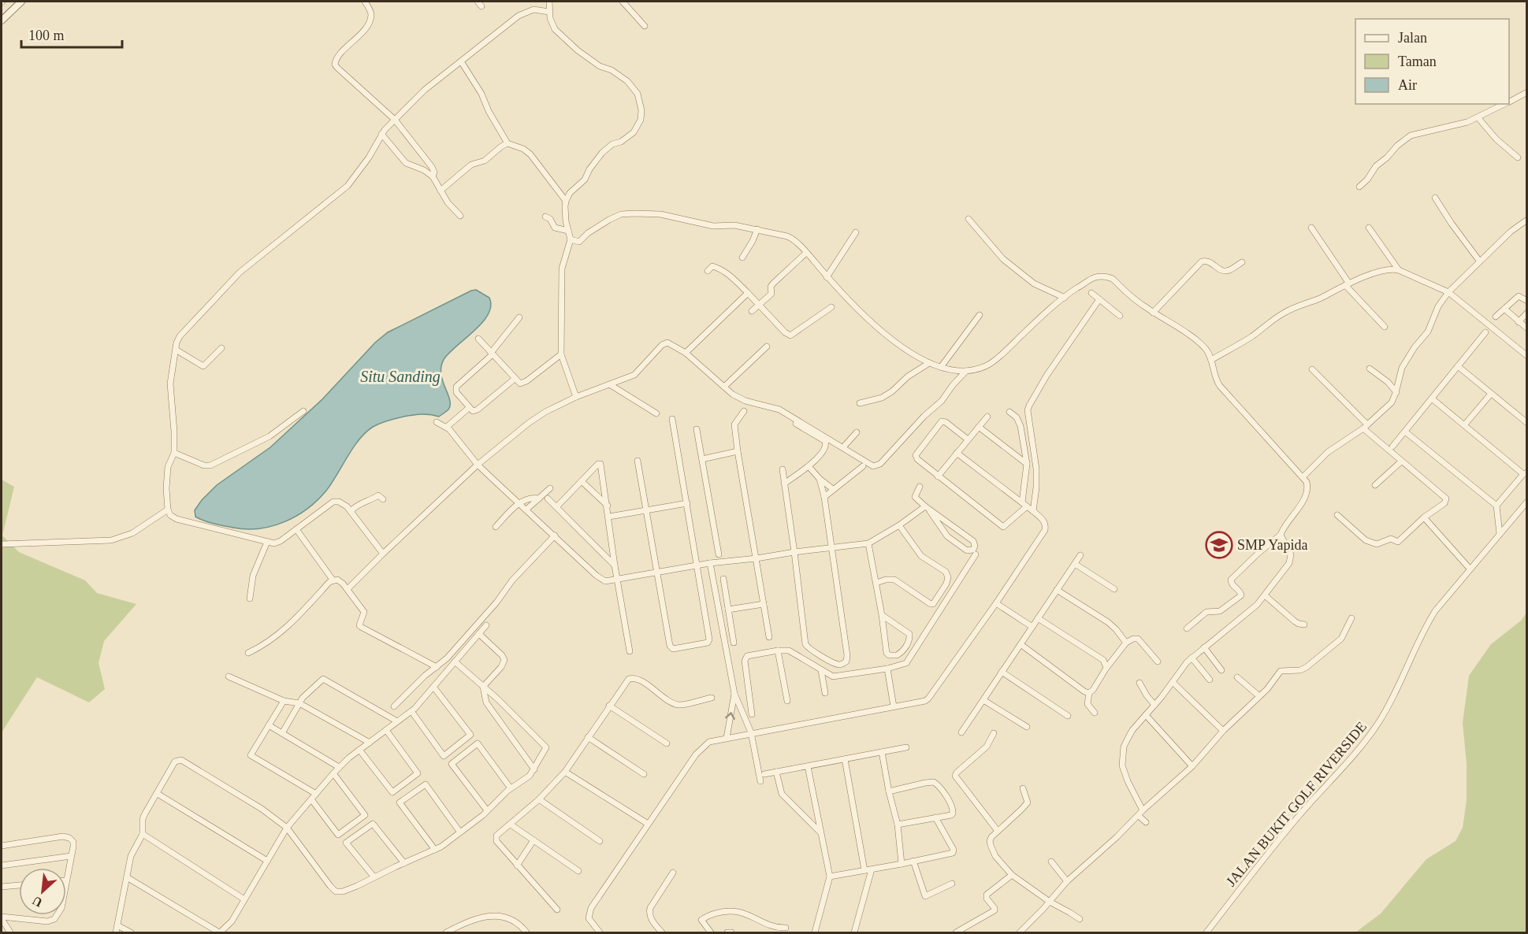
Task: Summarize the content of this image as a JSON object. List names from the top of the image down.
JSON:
{
  "streets": {
    "street": ["JALAN BUKIT GOLF RIVERSIDE"]
  },
  "water": ["Situ Sanding"],
  "places": {
    "school or university": ["SMP Yapida"]
  },
  "legend": ["Jalan", "Taman", "Air"],
  "scale_bar": "100 m",
  "north": "bottom left"
}
